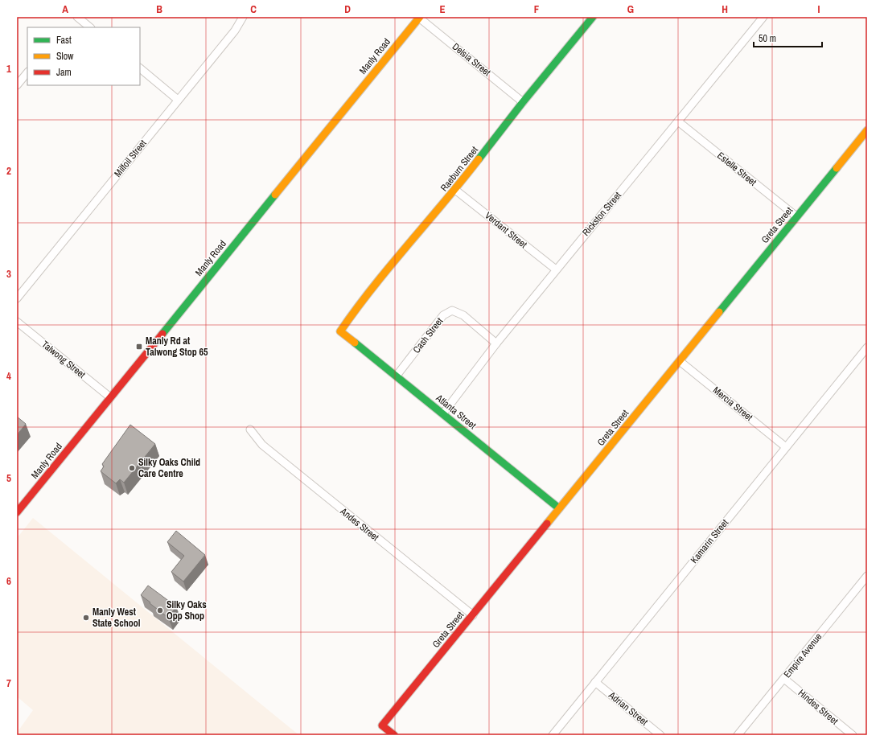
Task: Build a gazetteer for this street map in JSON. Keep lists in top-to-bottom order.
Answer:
{
  "streets": {
    "street": [
      "Manly Road",
      "Delsia Street",
      "Milfoil Street",
      "Raeburn Street",
      "Estelle Street",
      "Rickston Street",
      "Greta Street",
      "Verdant Street",
      "Cash Street",
      "Talwong Street",
      "Mercia Street",
      "Atlanta Street",
      "Andes Street",
      "Kamarin Street",
      "Empire Avenue",
      "Hindes Street",
      "Adrian Street"
    ]
  },
  "crossings": [
    ["Manly Road", "Delsia Street"],
    ["Manly Road", "Talwong Street"],
    ["Delsia Street", "Raeburn Street"],
    ["Raeburn Street", "Verdant Street"],
    ["Raeburn Street", "Atlanta Street"],
    ["Estelle Street", "Rickston Street"],
    ["Estelle Street", "Greta Street"],
    ["Rickston Street", "Verdant Street"],
    ["Rickston Street", "Cash Street"],
    ["Rickston Street", "Atlanta Street"],
    ["Greta Street", "Mercia Street"],
    ["Greta Street", "Atlanta Street"],
    ["Greta Street", "Andes Street"],
    ["Cash Street", "Atlanta Street"],
    ["Mercia Street", "Kamarin Street"],
    ["Kamarin Street", "Adrian Street"],
    ["Empire Avenue", "Hindes Street"]
  ],
  "places": {
    "transit": ["Manly Rd at Talwong Stop 65"],
    "other": ["Silky Oaks Child Care Centre", "Silky Oaks Opp Shop", "Manly West State School"]
  },
  "legend": ["Fast", "Slow", "Jam"],
  "scale_bar": "50 m",
  "grid": {
    "columns": [
      "A",
      "B",
      "C",
      "D",
      "E",
      "F",
      "G",
      "H",
      "I"
    ],
    "rows": [
      "1",
      "2",
      "3",
      "4",
      "5",
      "6",
      "7"
    ]
  }
}
